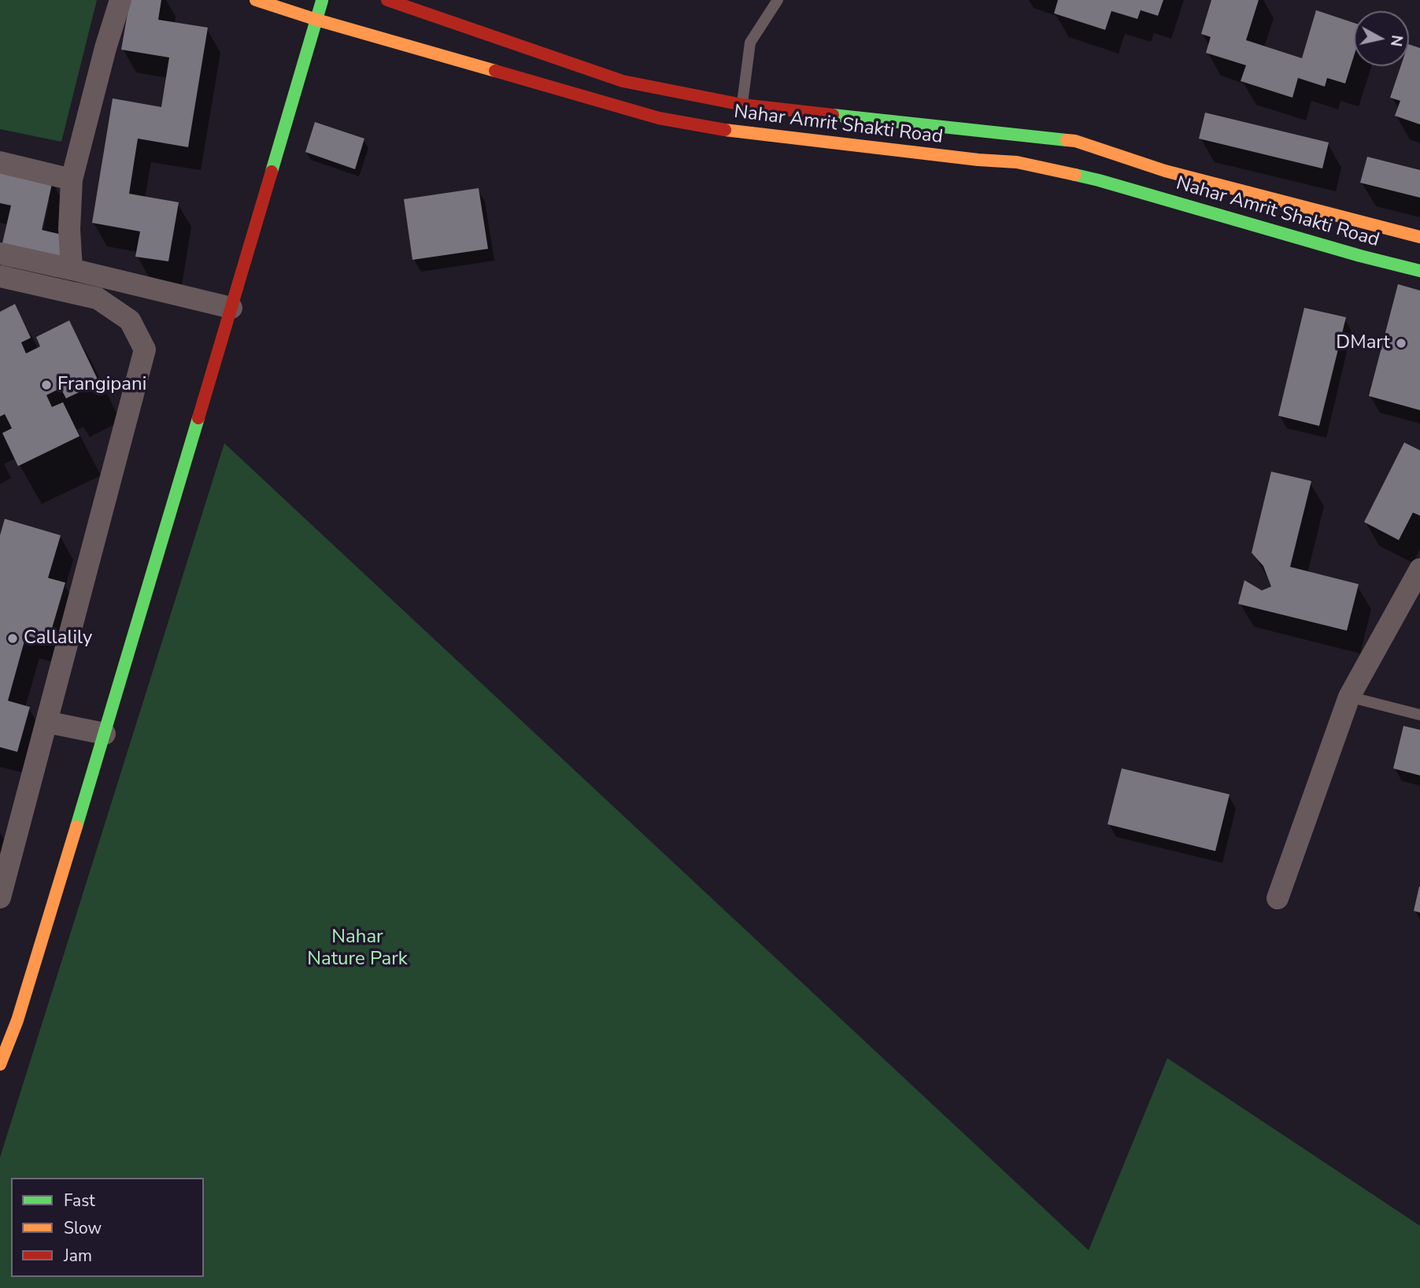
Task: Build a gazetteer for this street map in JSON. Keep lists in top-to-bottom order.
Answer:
{
  "streets": {
    "street": ["Nahar Amrit Shakti Road"]
  },
  "parks": ["Nahar Nature Park"],
  "places": ["DMart", "Frangipani", "Callalily"],
  "legend": ["Fast", "Slow", "Jam"],
  "north": "right"
}
